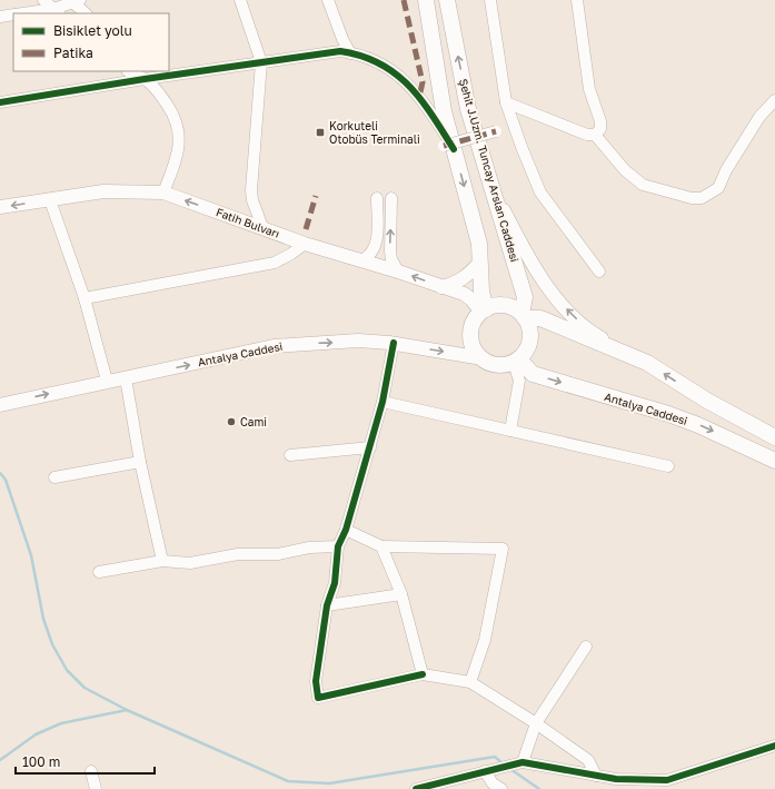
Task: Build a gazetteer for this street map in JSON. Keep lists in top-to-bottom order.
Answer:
{
  "streets": {
    "highway": ["Şehit J.Uzm. Tuncay Arslan Caddesi", "Antalya Caddesi"],
    "main road": ["Fatih Bulvarı"]
  },
  "crossings": [
    ["Şehit J.Uzm. Tuncay Arslan Caddesi", "Fatih Bulvarı"],
    ["Şehit J.Uzm. Tuncay Arslan Caddesi", "Antalya Caddesi"],
    ["Fatih Bulvarı", "Antalya Caddesi"]
  ],
  "one_way": ["Fatih Bulvarı", "Antalya Caddesi"],
  "places": {
    "transit": ["Korkuteli Otobüs Terminali"],
    "other": ["Cami"]
  },
  "legend": ["Bisiklet yolu", "Patika"],
  "scale_bar": "100 m"
}
